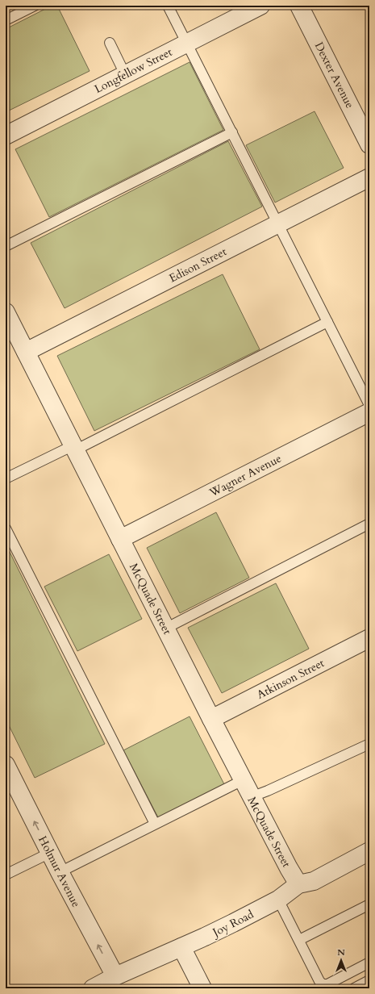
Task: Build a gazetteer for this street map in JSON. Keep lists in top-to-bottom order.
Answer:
{
  "streets": {
    "street": [
      "Longfellow Street",
      "Dexter Avenue",
      "Edison Street",
      "Wagner Avenue",
      "McQuade Street",
      "Atkinson Street",
      "Holmur Avenue",
      "Joy Road"
    ]
  },
  "crossings": [
    ["Edison Street", "McQuade Street"],
    ["Wagner Avenue", "McQuade Street"],
    ["McQuade Street", "Atkinson Street"],
    ["McQuade Street", "Joy Road"],
    ["Holmur Avenue", "Joy Road"]
  ],
  "one_way": ["Holmur Avenue"],
  "north": "top"
}
